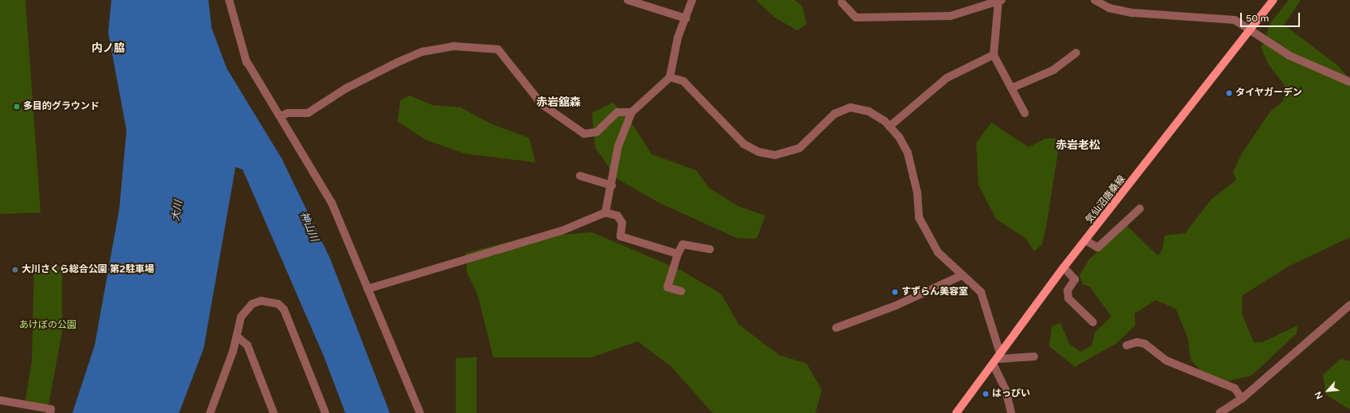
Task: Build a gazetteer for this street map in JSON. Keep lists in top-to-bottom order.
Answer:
{
  "streets": {
    "main road": ["気仙沼唐桑線"]
  },
  "districts": ["内ノ脇", "赤岩舘森", "赤岩老松"],
  "water": ["大川", "神山川"],
  "parks": ["あけぼの公園"],
  "places": [
    "タイヤガーデン",
    "多目的グラウンド",
    "大川さくら総合公園 第2駐車場",
    "すずらん美容室",
    "はっぴい"
  ],
  "scale_bar": "50 m",
  "north": "bottom left"
}
